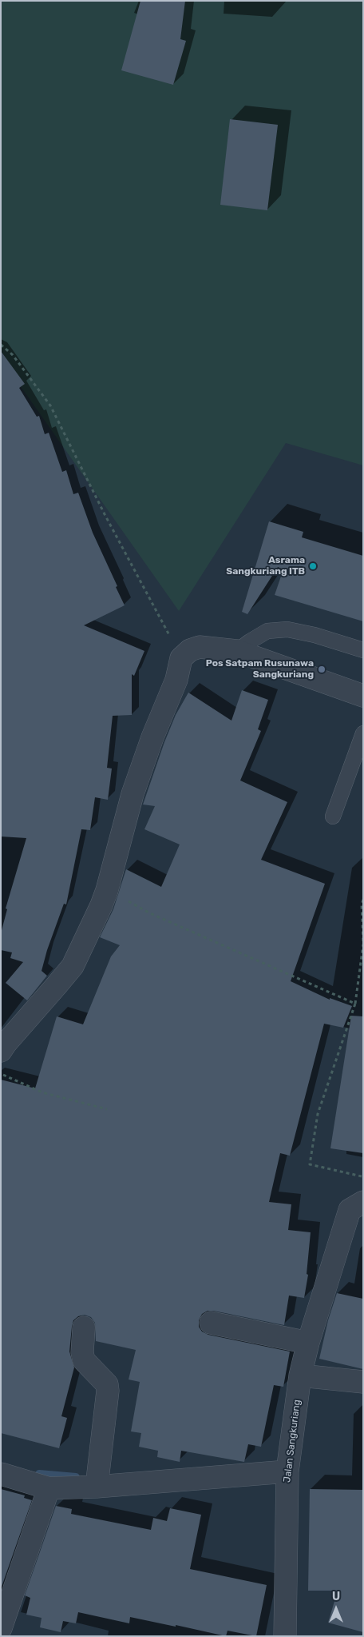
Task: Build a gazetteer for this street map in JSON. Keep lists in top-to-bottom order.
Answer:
{
  "streets": {
    "street": ["Jalan Sangkuriang"]
  },
  "places": ["Asrama Sangkuriang ITB", "Pos Satpam Rusunawa Sangkuriang"],
  "north": "top"
}
